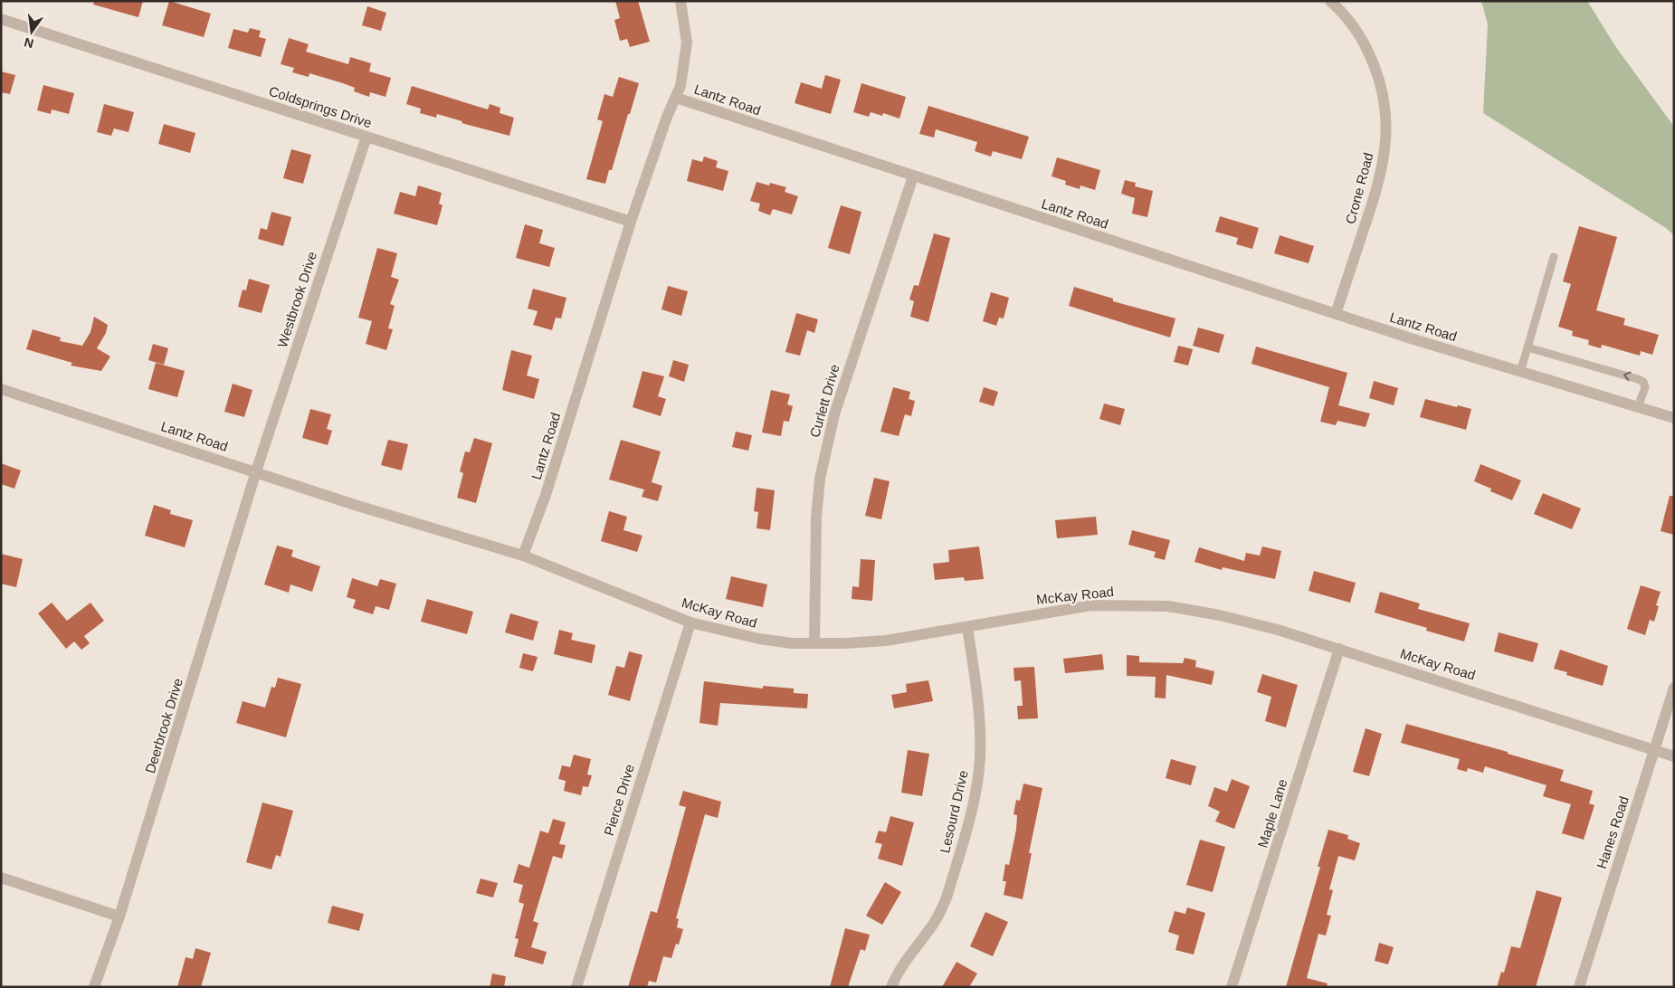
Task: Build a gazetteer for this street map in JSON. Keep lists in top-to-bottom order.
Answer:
{
  "streets": {
    "street": [
      "Lantz Road",
      "Coldsprings Drive",
      "Crone Road",
      "Westbrook Drive",
      "Curlett Drive",
      "McKay Road",
      "Deerbrook Drive",
      "Pierce Drive",
      "Lesourd Drive",
      "Maple Lane",
      "Hanes Road"
    ]
  },
  "crossings": [
    ["Lantz Road", "Coldsprings Drive"],
    ["Lantz Road", "Crone Road"],
    ["Lantz Road", "Westbrook Drive"],
    ["Lantz Road", "Curlett Drive"],
    ["Lantz Road", "McKay Road"],
    ["Lantz Road", "Deerbrook Drive"],
    ["Coldsprings Drive", "Westbrook Drive"],
    ["Westbrook Drive", "Deerbrook Drive"],
    ["Curlett Drive", "McKay Road"],
    ["McKay Road", "Pierce Drive"],
    ["McKay Road", "Lesourd Drive"],
    ["McKay Road", "Maple Lane"],
    ["McKay Road", "Hanes Road"]
  ],
  "north": "bottom"
}
